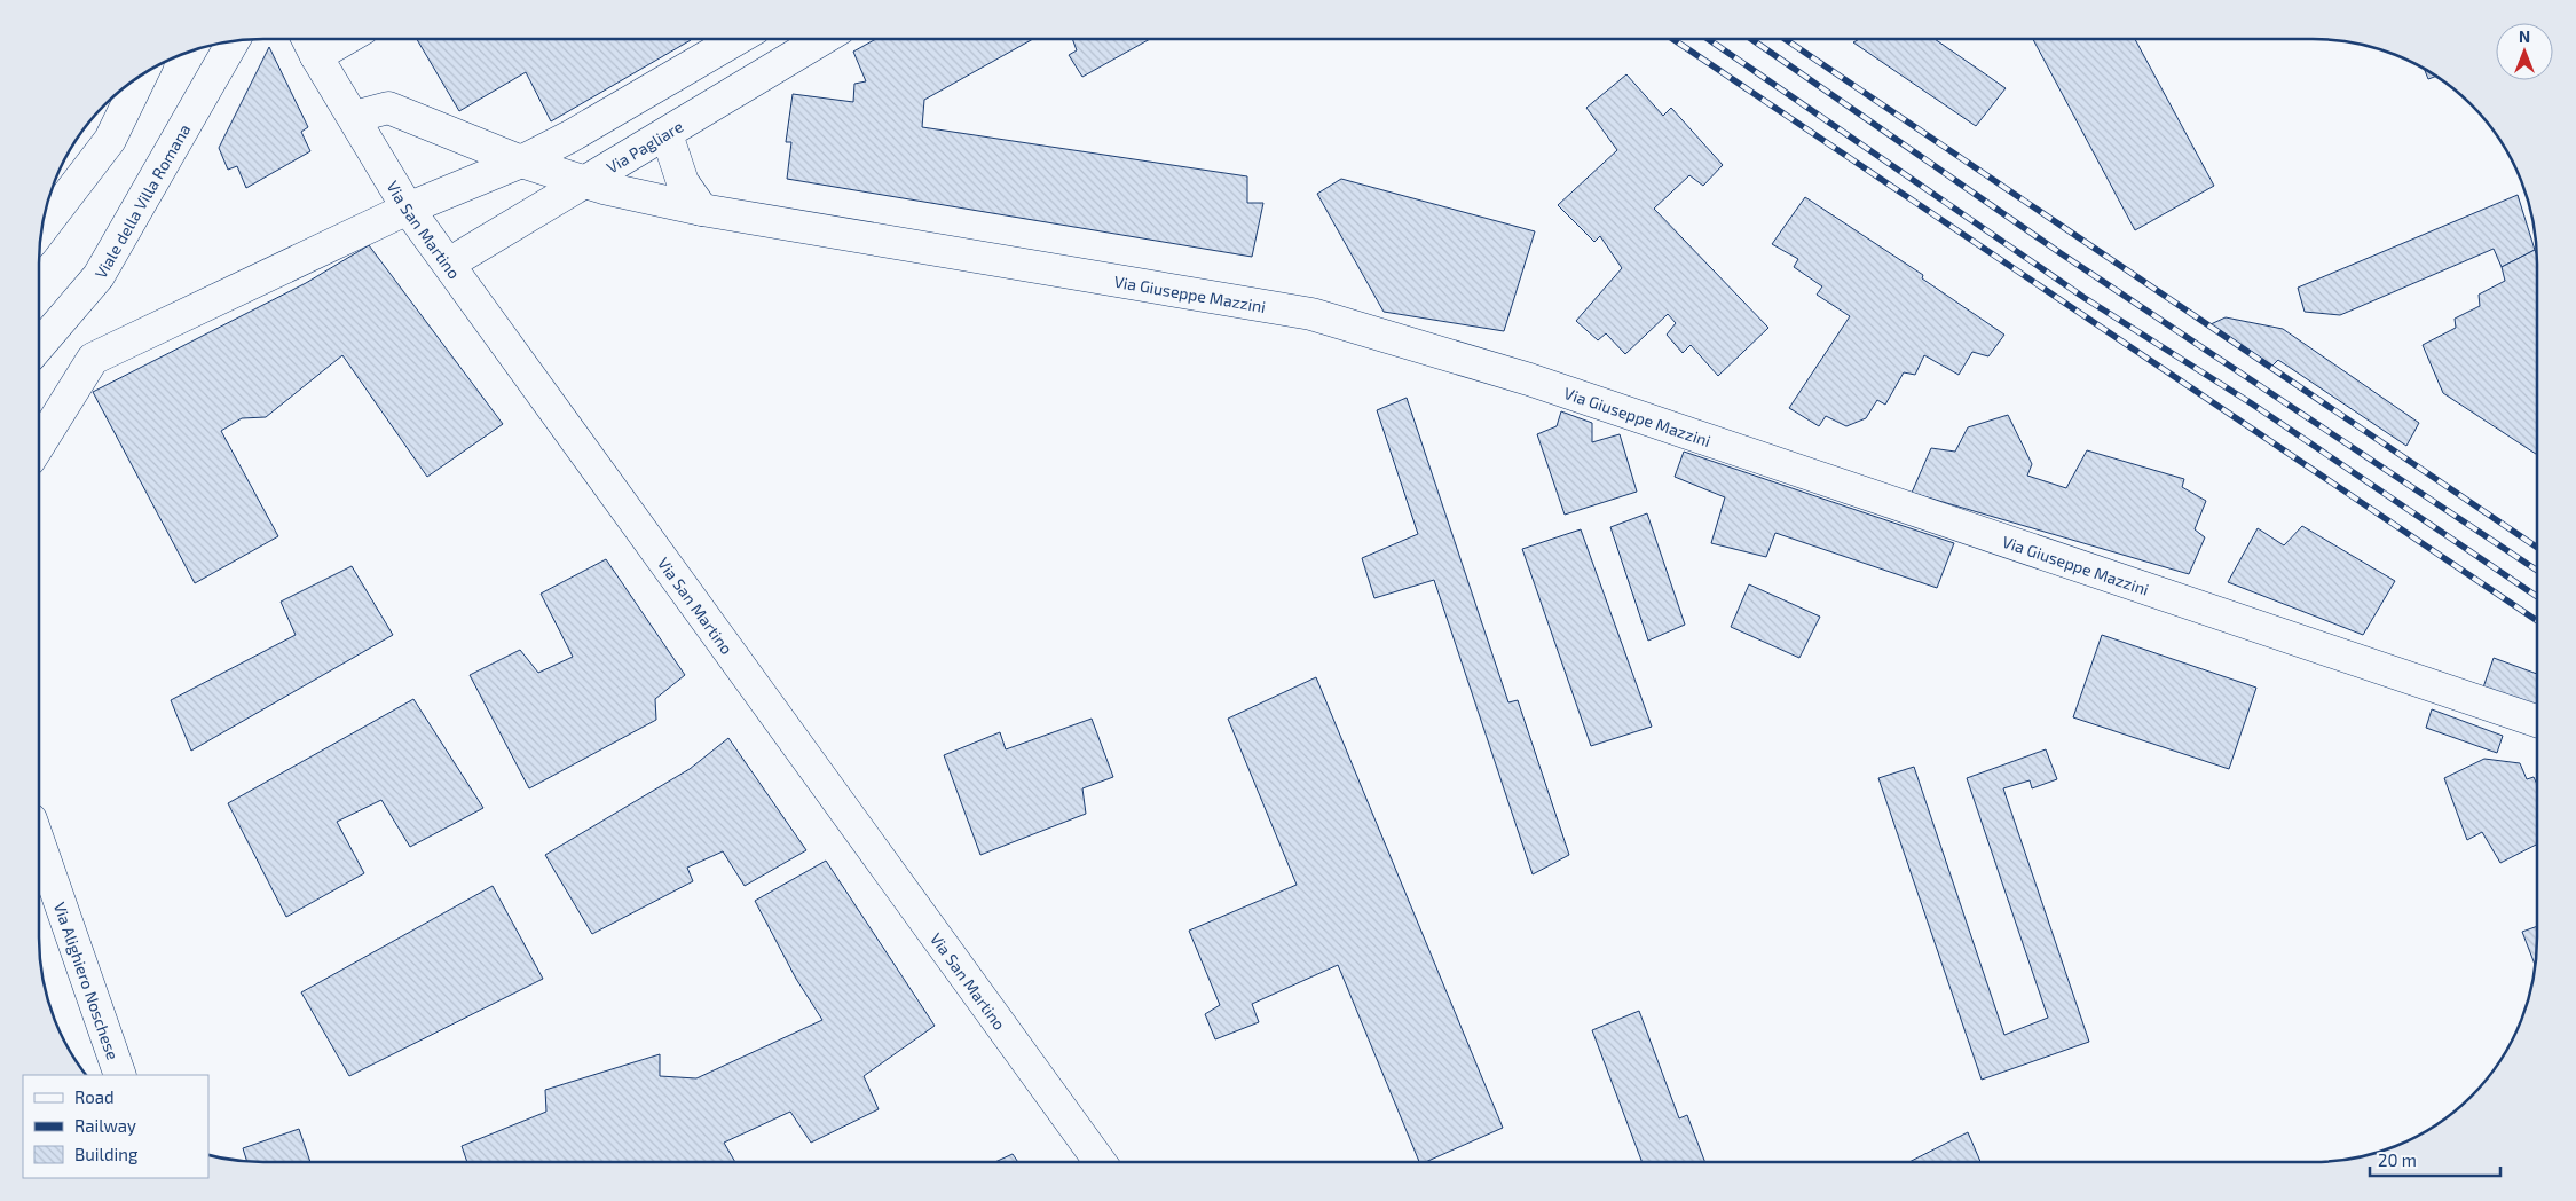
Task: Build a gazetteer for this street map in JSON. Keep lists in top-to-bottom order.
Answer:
{
  "streets": {
    "street": [
      "Via Pagliare",
      "Viale della Villa Romana",
      "Via San Martino",
      "Via Giuseppe Mazzini",
      "Via Alighiero Noschese"
    ]
  },
  "crossings": [
    ["Via Pagliare", "Via San Martino"],
    ["Via Pagliare", "Via Giuseppe Mazzini"],
    ["Via San Martino", "Via Giuseppe Mazzini"]
  ],
  "legend": ["Road", "Railway", "Building"],
  "scale_bar": "20 m",
  "north": "top"
}
